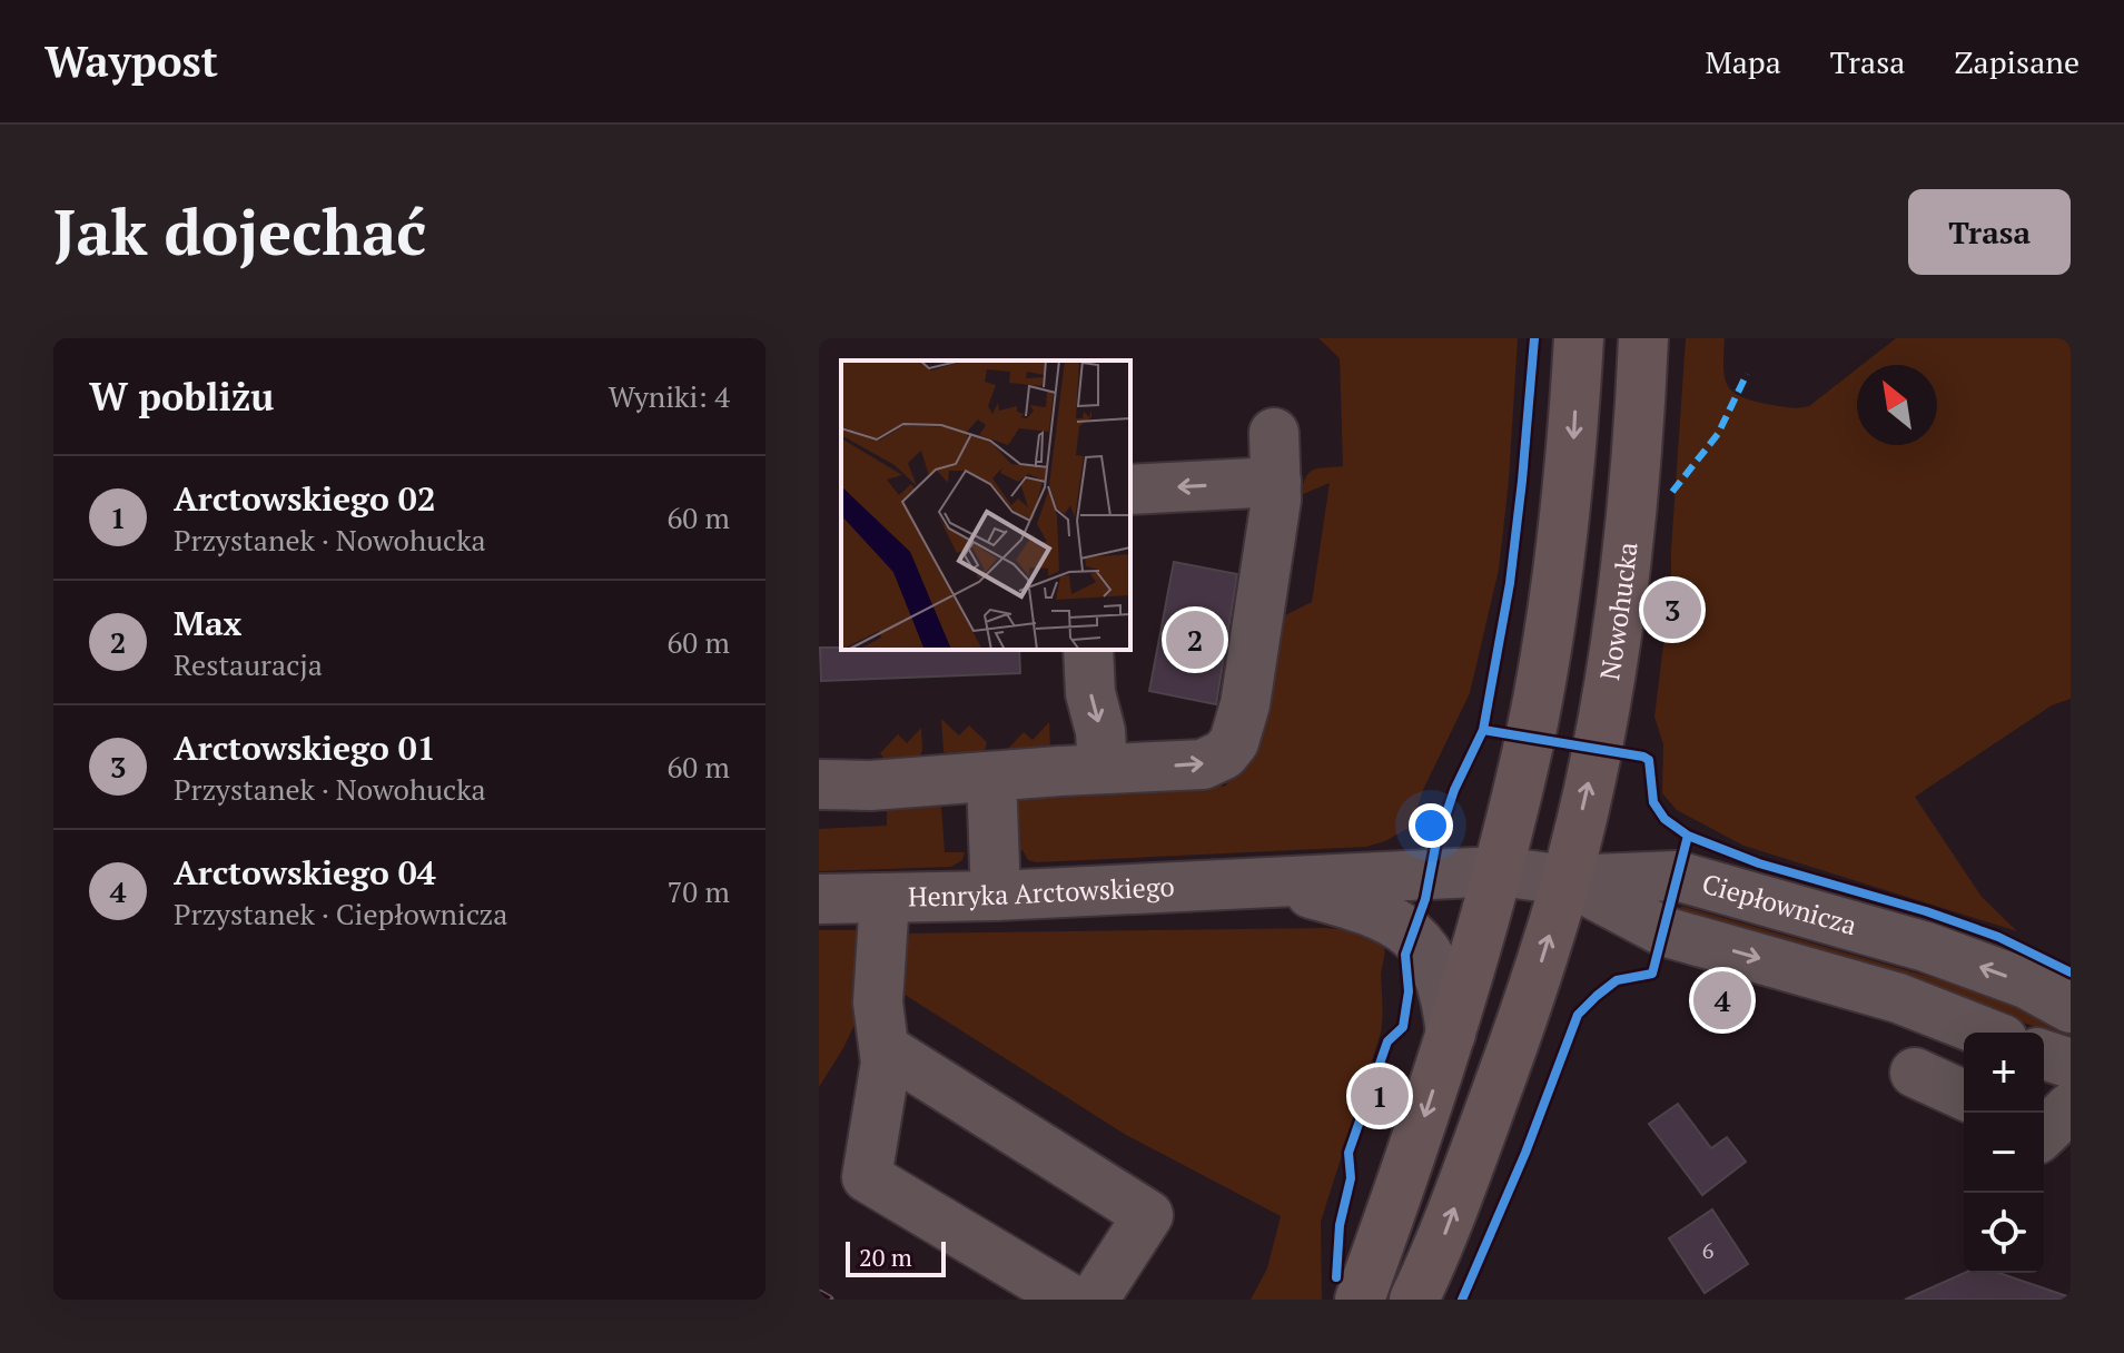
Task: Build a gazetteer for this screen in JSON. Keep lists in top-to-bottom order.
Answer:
{
  "streets": {
    "main road": ["Nowohucka"],
    "street": ["Henryka Arctowskiego", "Ciepłownicza"]
  },
  "crossings": [
    ["Nowohucka", "Ciepłownicza"]
  ],
  "house_numbers": ["6"],
  "scale_bar": "20 m",
  "north": "top left",
  "page": {
    "header": "Waypost",
    "nav": ["Mapa", "Trasa", "Zapisane"],
    "buttons": "Trasa",
    "title": "Jak dojechać",
    "heading": ["W pobliżu", "Wyniki: 4"],
    "list": [
      {
        "mark": "1",
        "name": "Arctowskiego 02",
        "note": "Przystanek · Nowohucka",
        "value": "60 m"
      },
      {
        "mark": "2",
        "name": "Max",
        "note": "Restauracja",
        "value": "60 m"
      },
      {
        "mark": "3",
        "name": "Arctowskiego 01",
        "note": "Przystanek · Nowohucka",
        "value": "60 m"
      },
      {
        "mark": "4",
        "name": "Arctowskiego 04",
        "note": "Przystanek · Ciepłownicza",
        "value": "70 m"
      }
    ],
    "pins": [
      "3",
      "2",
      "4",
      "1"
    ],
    "map_buttons": ["+", "−"],
    "scale": "20 m"
  }
}
